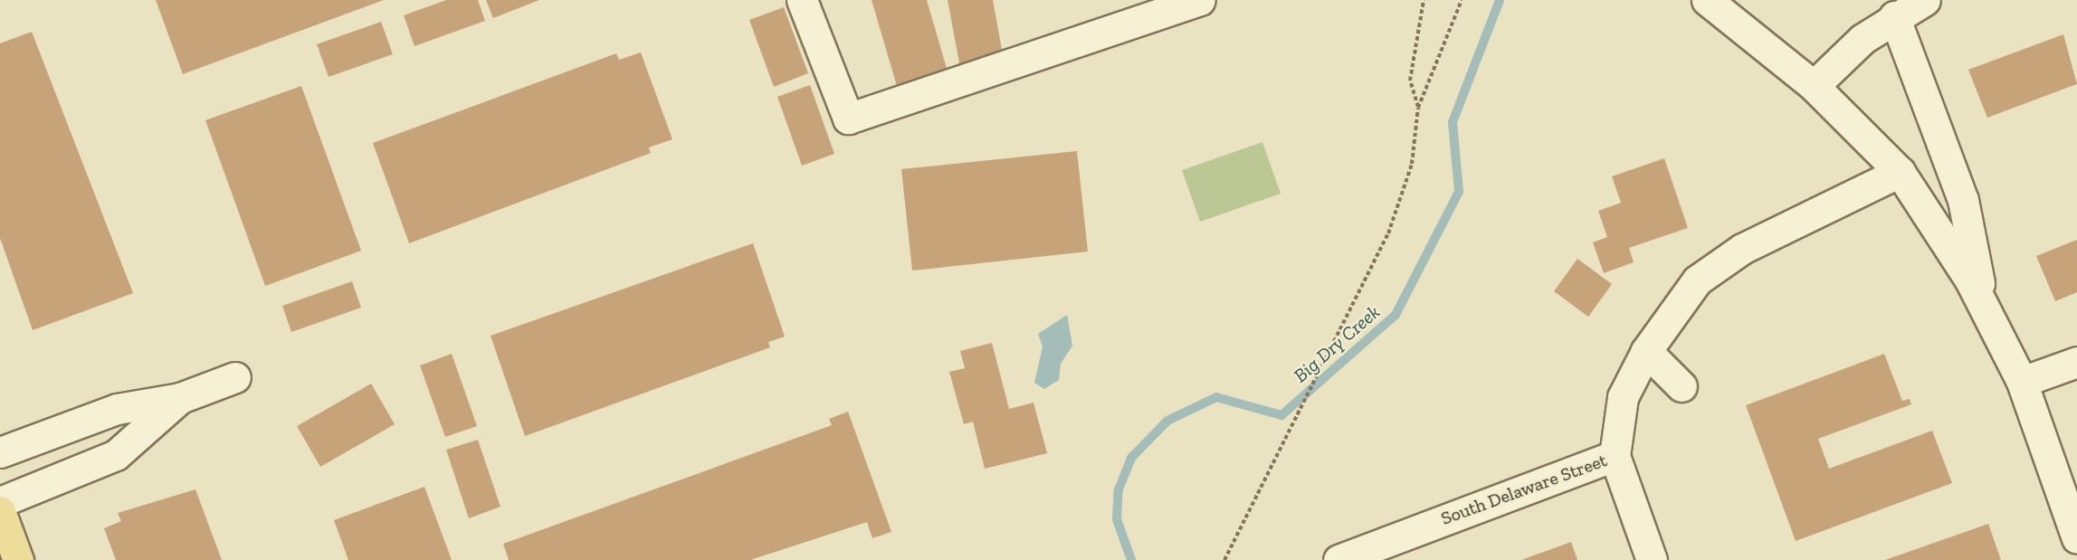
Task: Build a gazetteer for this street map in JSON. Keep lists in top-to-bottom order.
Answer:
{
  "streets": {
    "street": ["South Delaware Street"]
  },
  "water": ["Big Dry Creek"]
}
